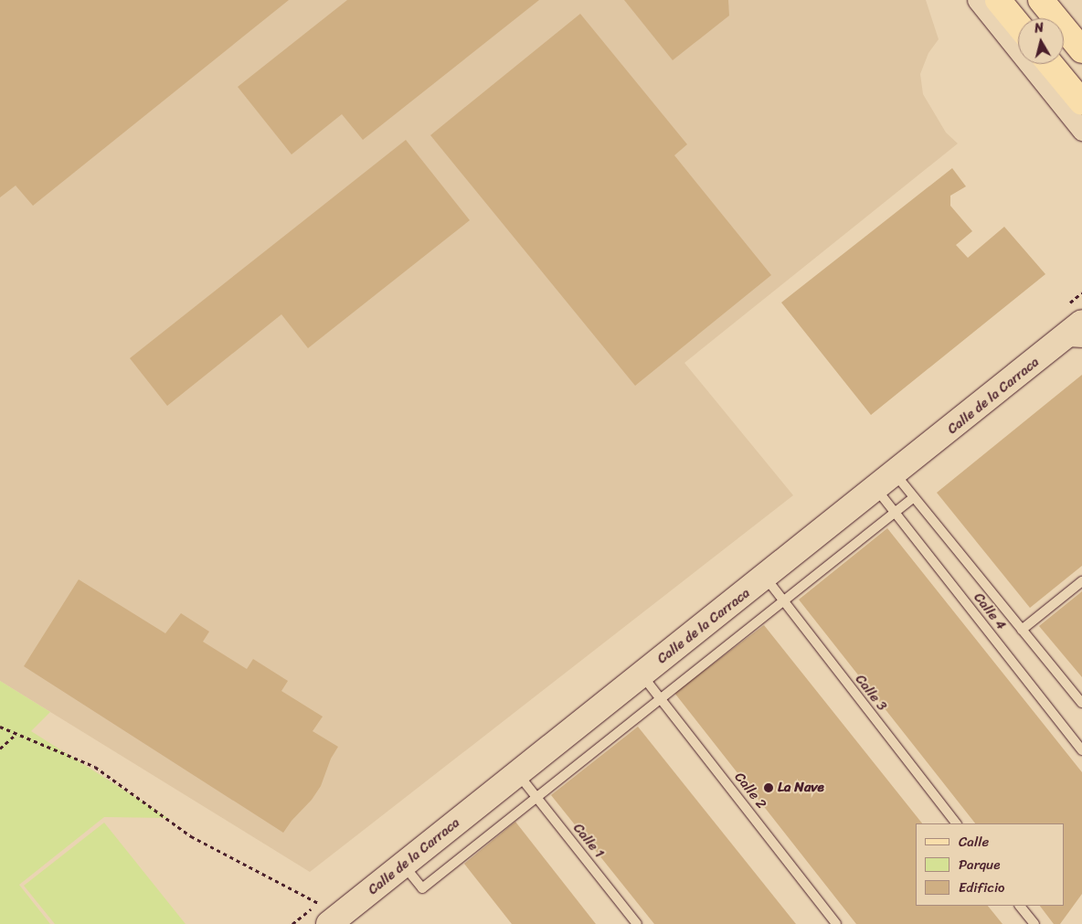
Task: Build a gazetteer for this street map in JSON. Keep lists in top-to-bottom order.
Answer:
{
  "streets": {
    "street": ["Calle de la Carraca"],
    "lane": [
      "Calle 4",
      "Calle 3",
      "Calle 2",
      "Calle 1"
    ]
  },
  "crossings": [
    ["Calle de la Carraca", "Calle 4"],
    ["Calle de la Carraca", "Calle 3"],
    ["Calle de la Carraca", "Calle 2"],
    ["Calle de la Carraca", "Calle 1"]
  ],
  "places": ["La Nave"],
  "legend": ["Calle", "Parque", "Edificio"],
  "north": "top"
}
